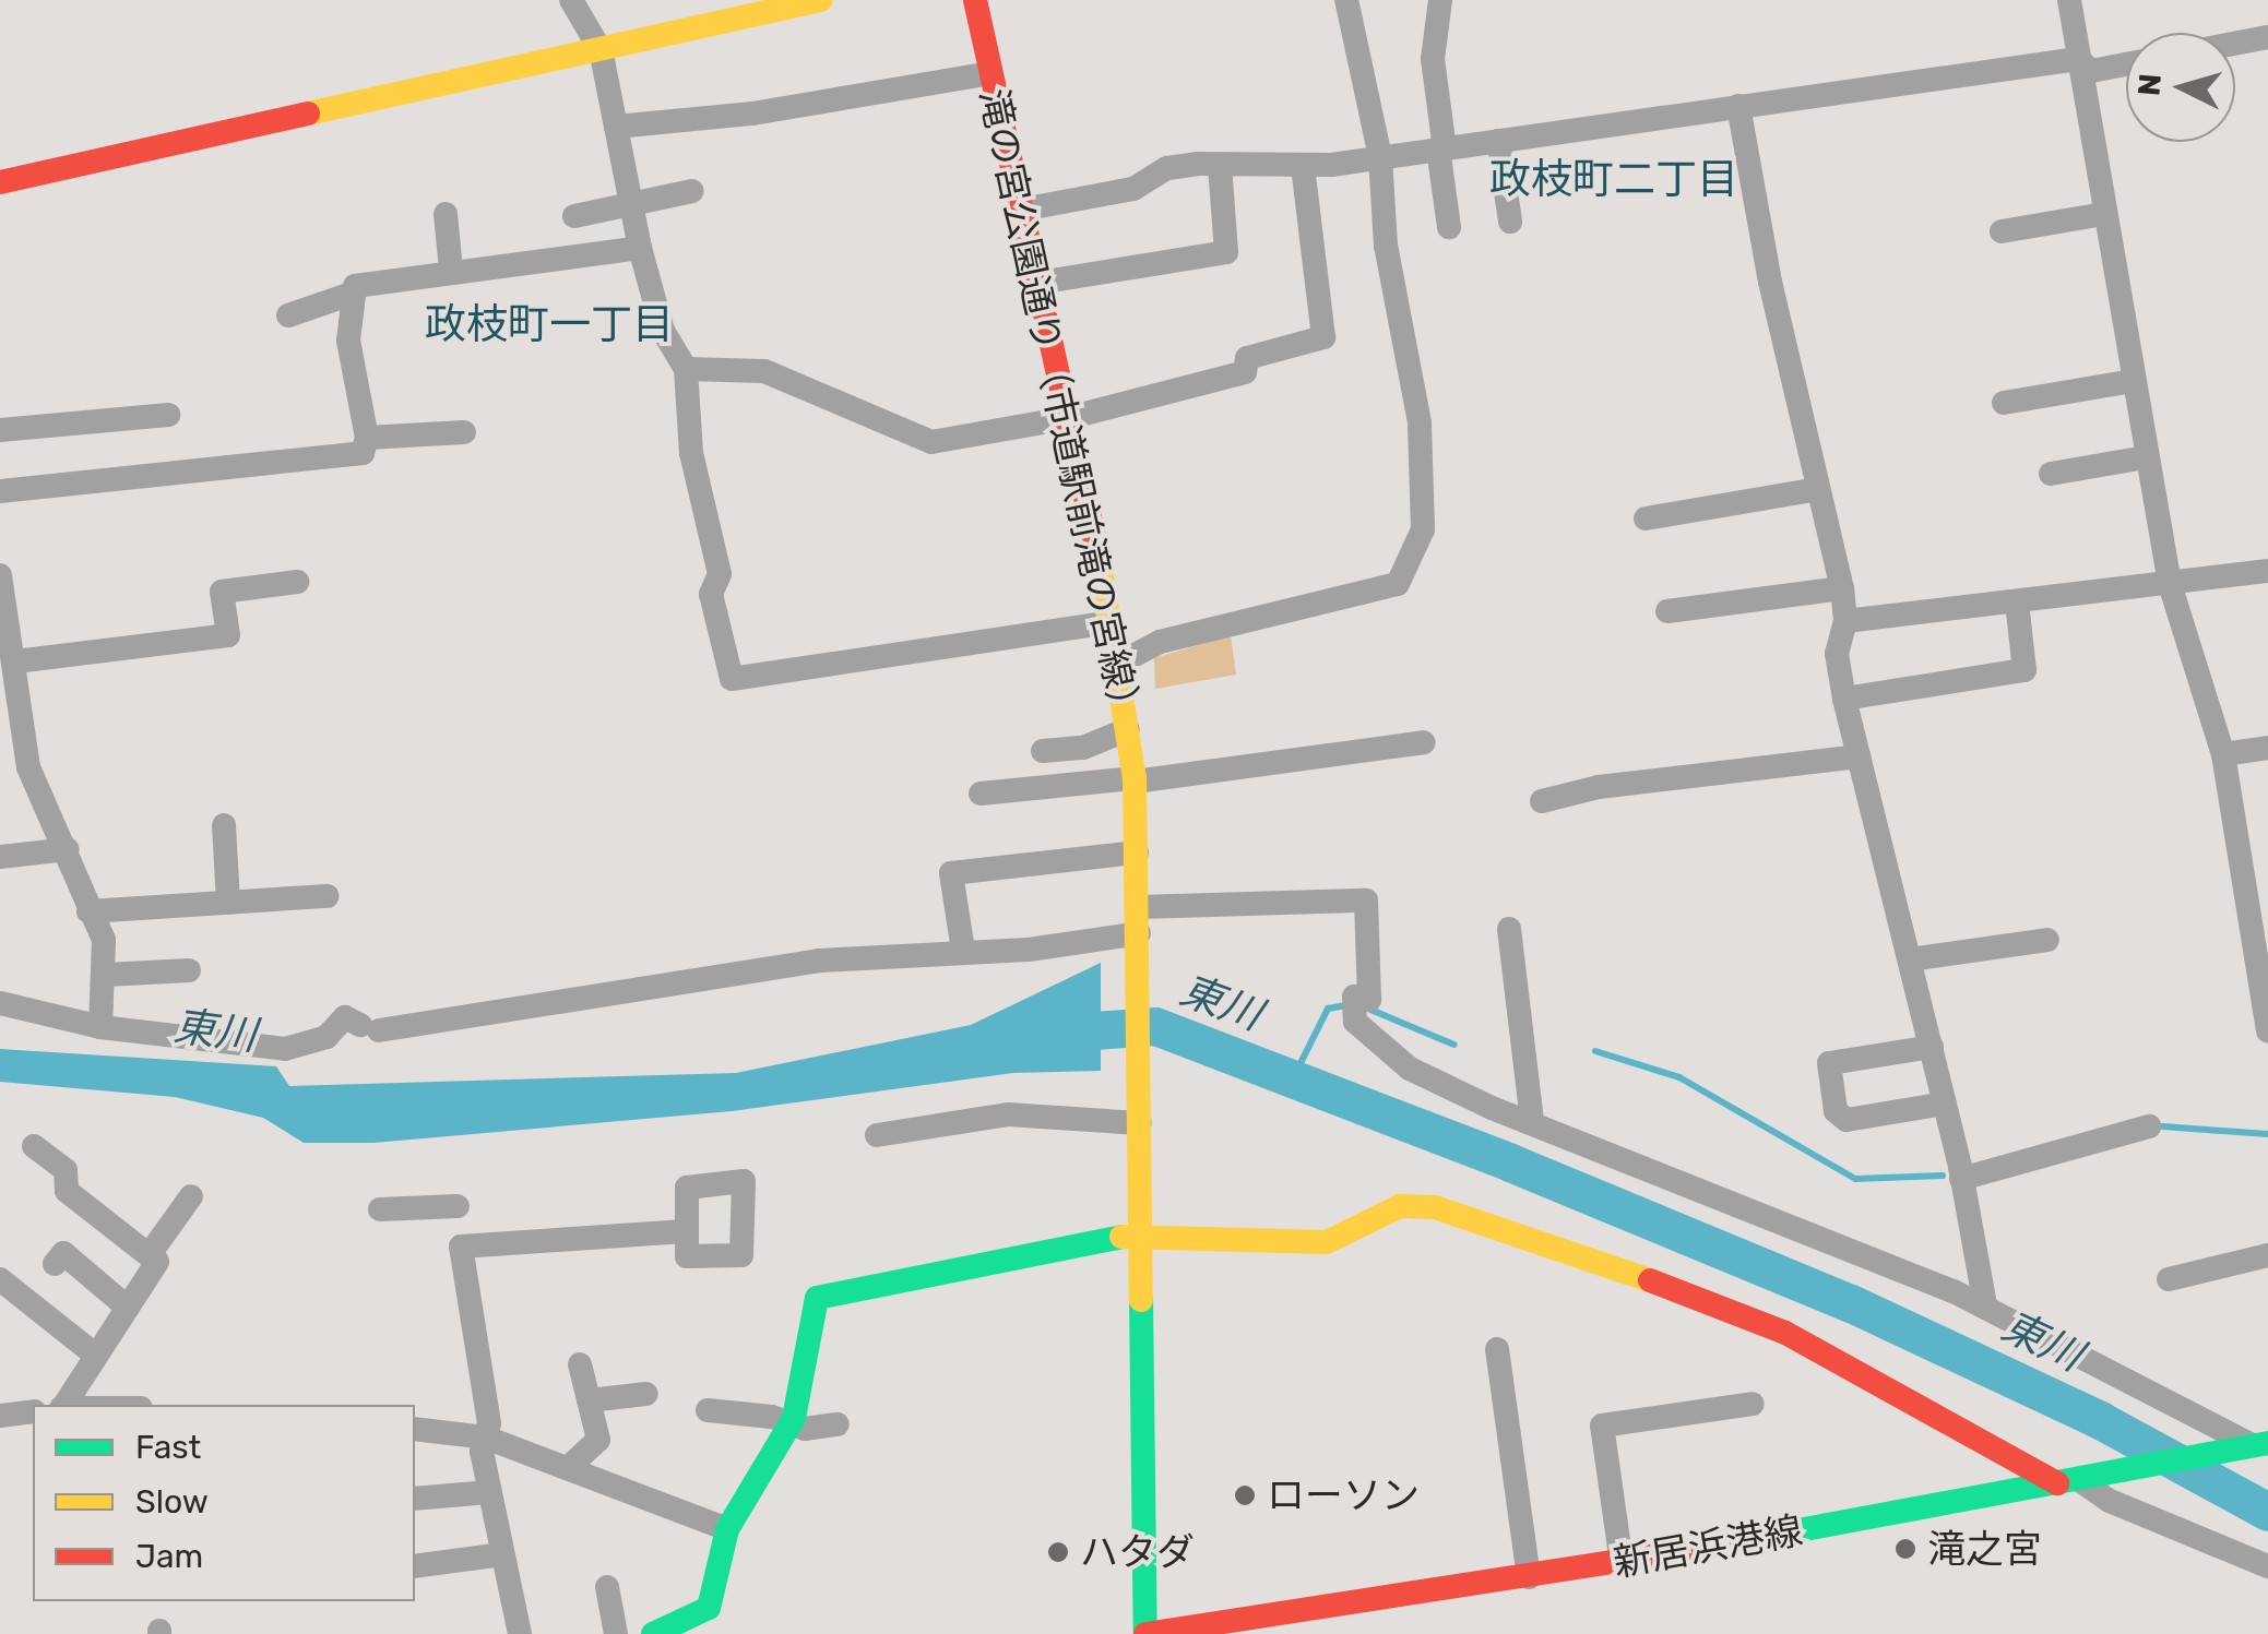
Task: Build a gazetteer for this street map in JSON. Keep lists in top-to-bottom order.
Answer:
{
  "streets": {
    "street": ["滝の宮公園通り（市道駅前滝の宮線）", "新居浜港線"]
  },
  "districts": ["政枝町二丁目", "政枝町一丁目"],
  "water": ["東川"],
  "places": ["ローソン", "滝之宮", "ハタダ"],
  "legend": ["Fast", "Slow", "Jam"],
  "north": "left"
}
